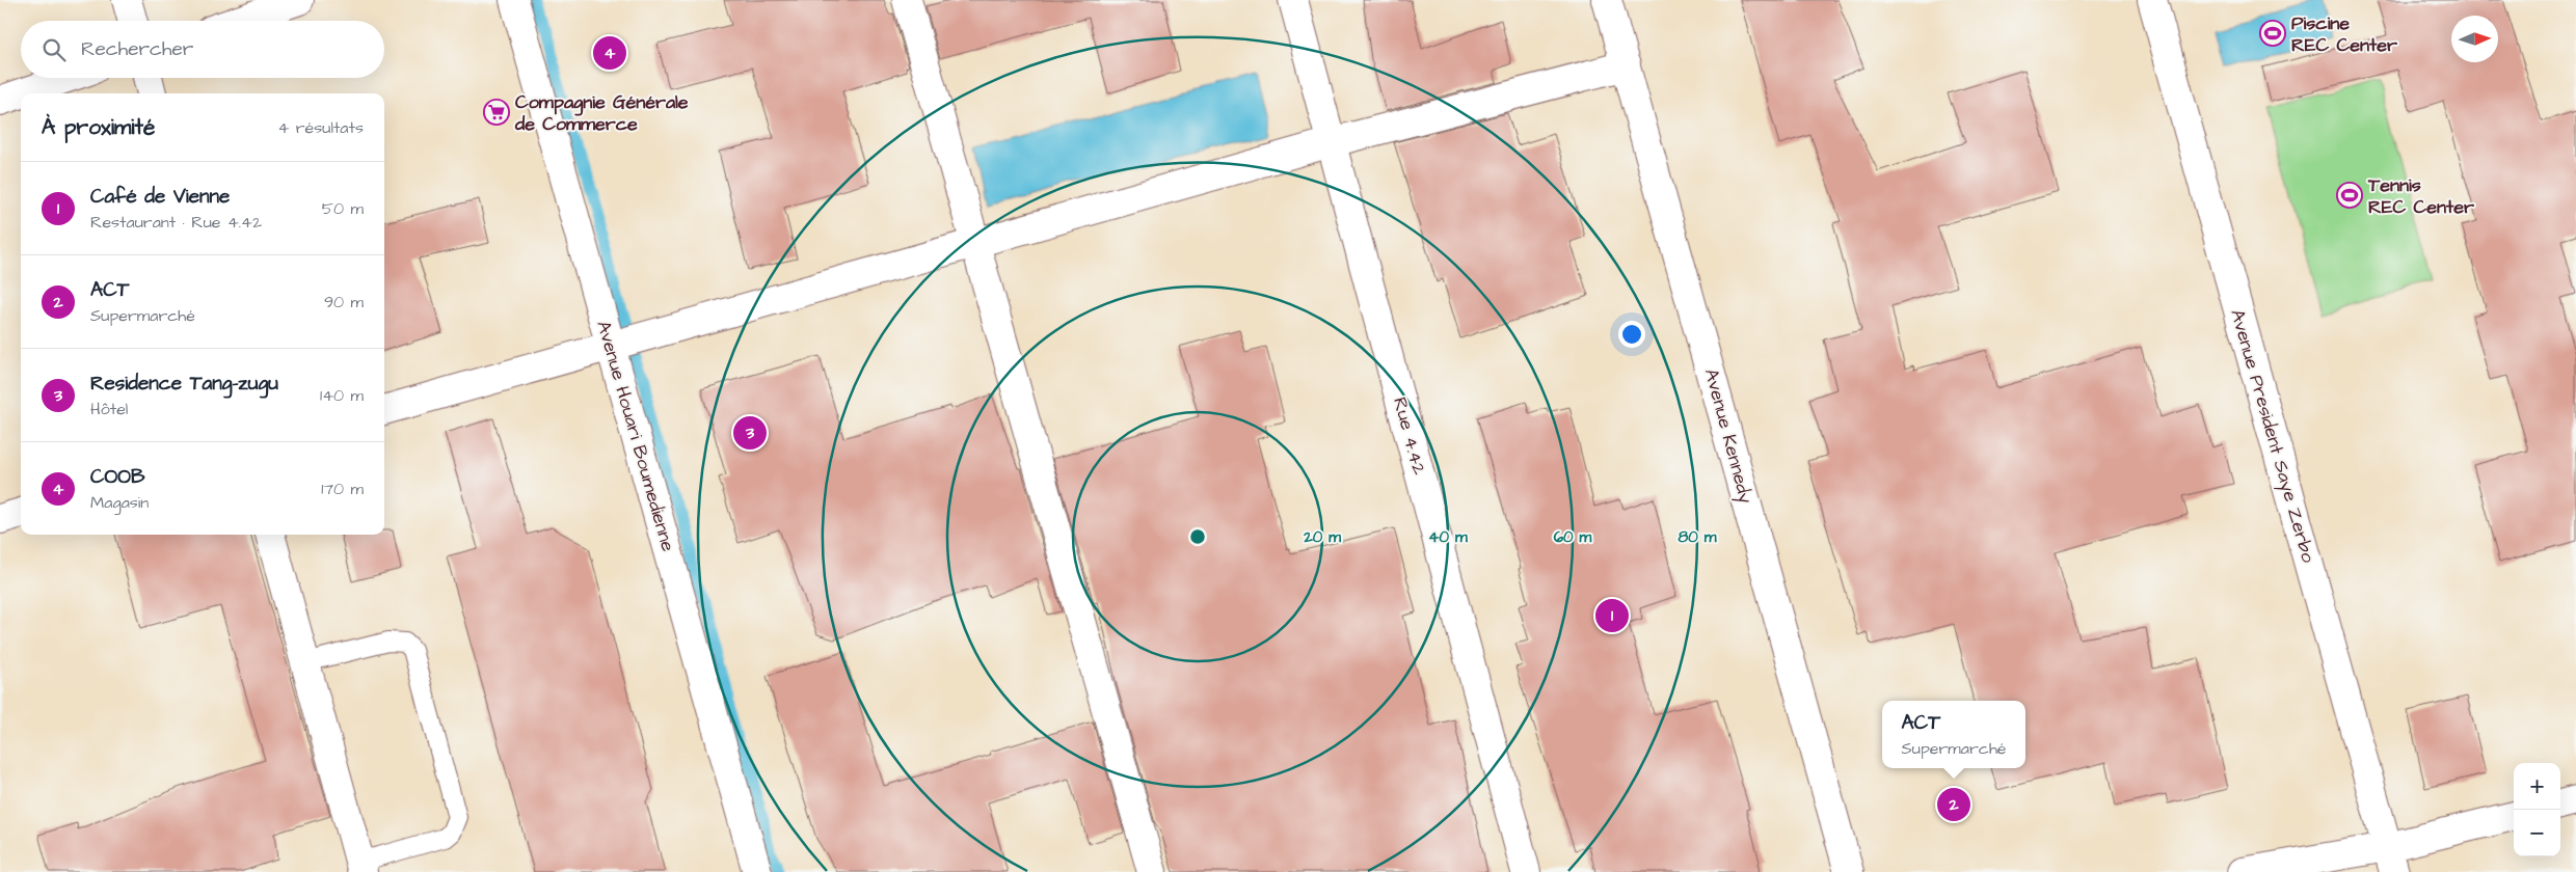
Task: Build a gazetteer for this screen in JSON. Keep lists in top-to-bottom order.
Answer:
{
  "streets": {
    "street": [
      "Avenue Houari Boumedienne",
      "Rue 4.42",
      "Avenue Kennedy",
      "Avenue President Saye Zerbo"
    ]
  },
  "places": {
    "sports": ["Piscine REC Center", "Tennis REC Center"],
    "supermarket": ["Compagnie Générale de Commerce"]
  },
  "north": "right",
  "page": {
    "search": "Rechercher",
    "pins": [
      "4",
      "3",
      "1",
      "2"
    ],
    "heading": ["À proximité", "4 résultats"],
    "list": [
      {
        "mark": "1",
        "name": "Café de Vienne",
        "note": "Restaurant · Rue 4.42",
        "value": "50 m"
      },
      {
        "mark": "2",
        "name": "ACT",
        "note": "Supermarché",
        "value": "90 m"
      },
      {
        "mark": "3",
        "name": "Residence Tang-zugu",
        "note": "Hôtel",
        "value": "140 m"
      },
      {
        "mark": "4",
        "name": "COOB",
        "note": "Magasin",
        "value": "170 m"
      }
    ],
    "popup": ["ACT", "Supermarché"],
    "map_buttons": ["+", "−"]
  },
  "rings": [
    "20 m",
    "40 m",
    "60 m",
    "80 m"
  ]
}
